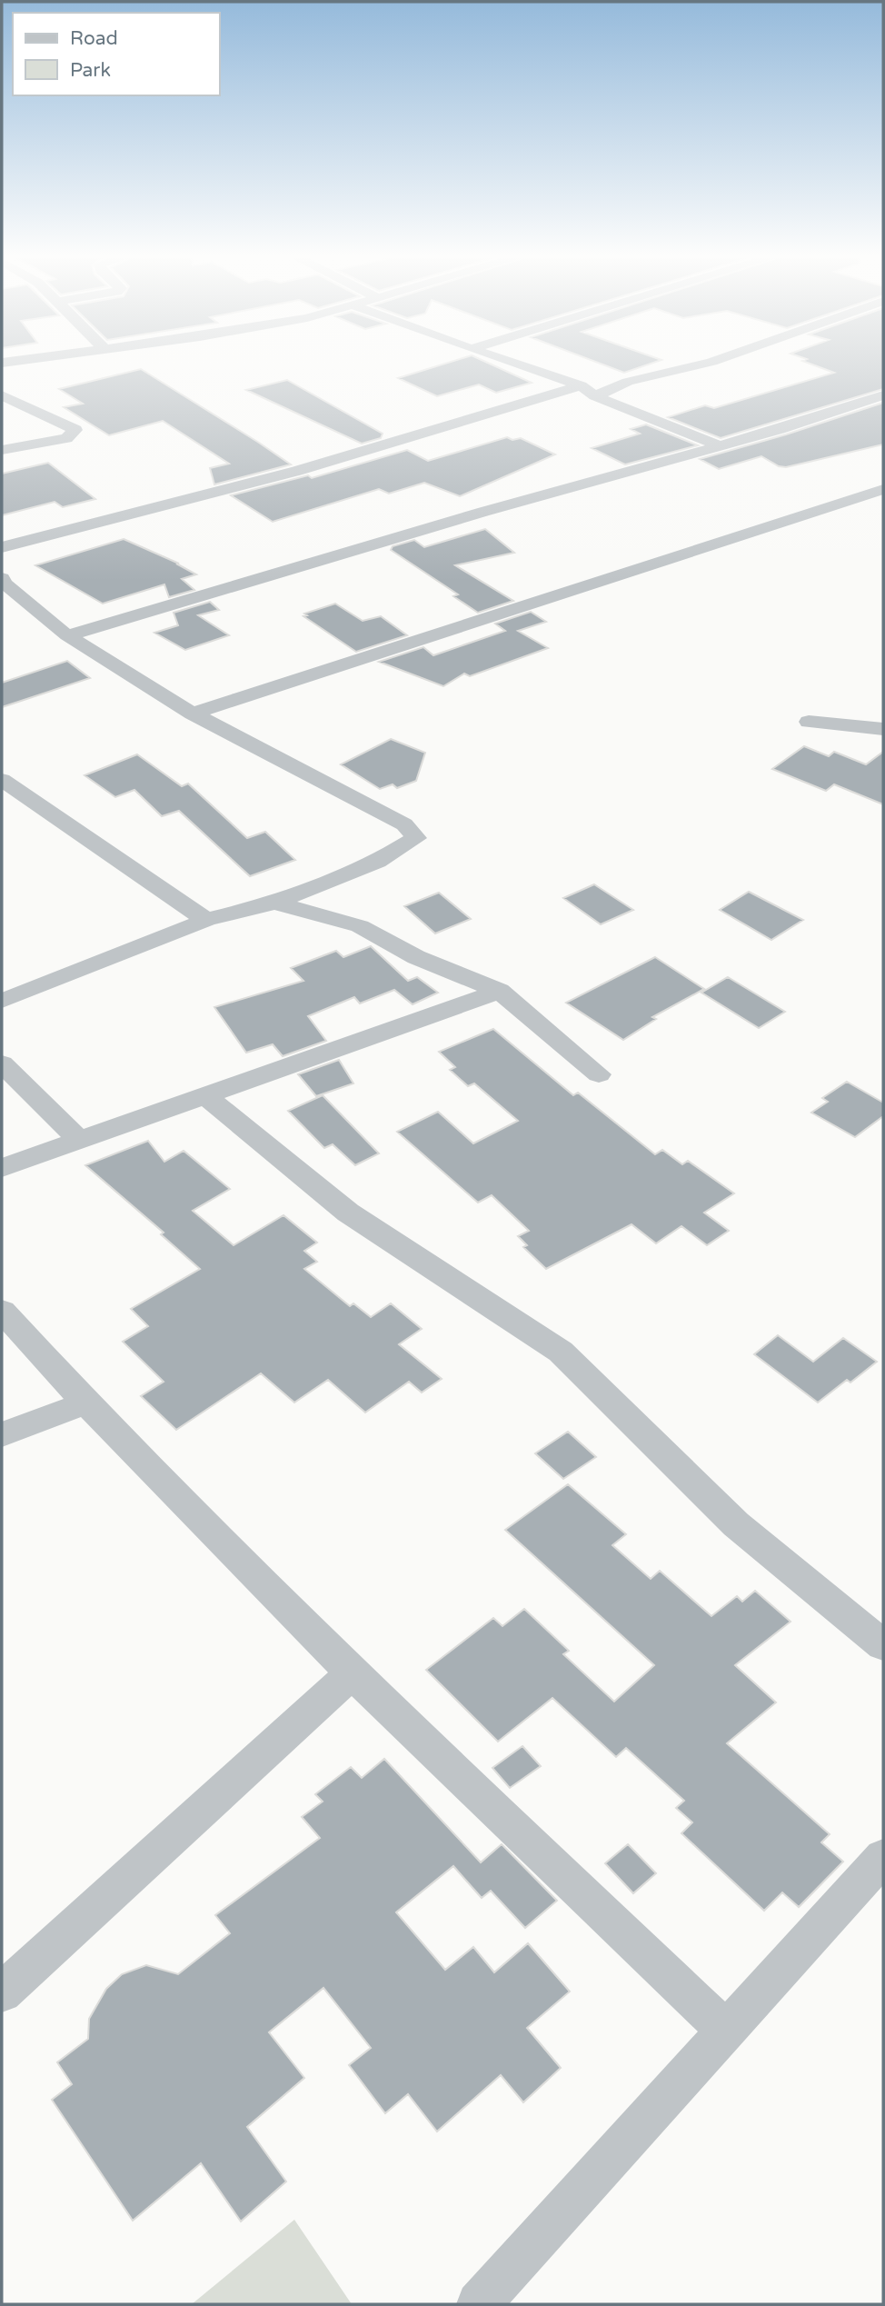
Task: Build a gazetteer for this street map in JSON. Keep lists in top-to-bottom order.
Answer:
{
  "legend": ["Road", "Park"]
}
